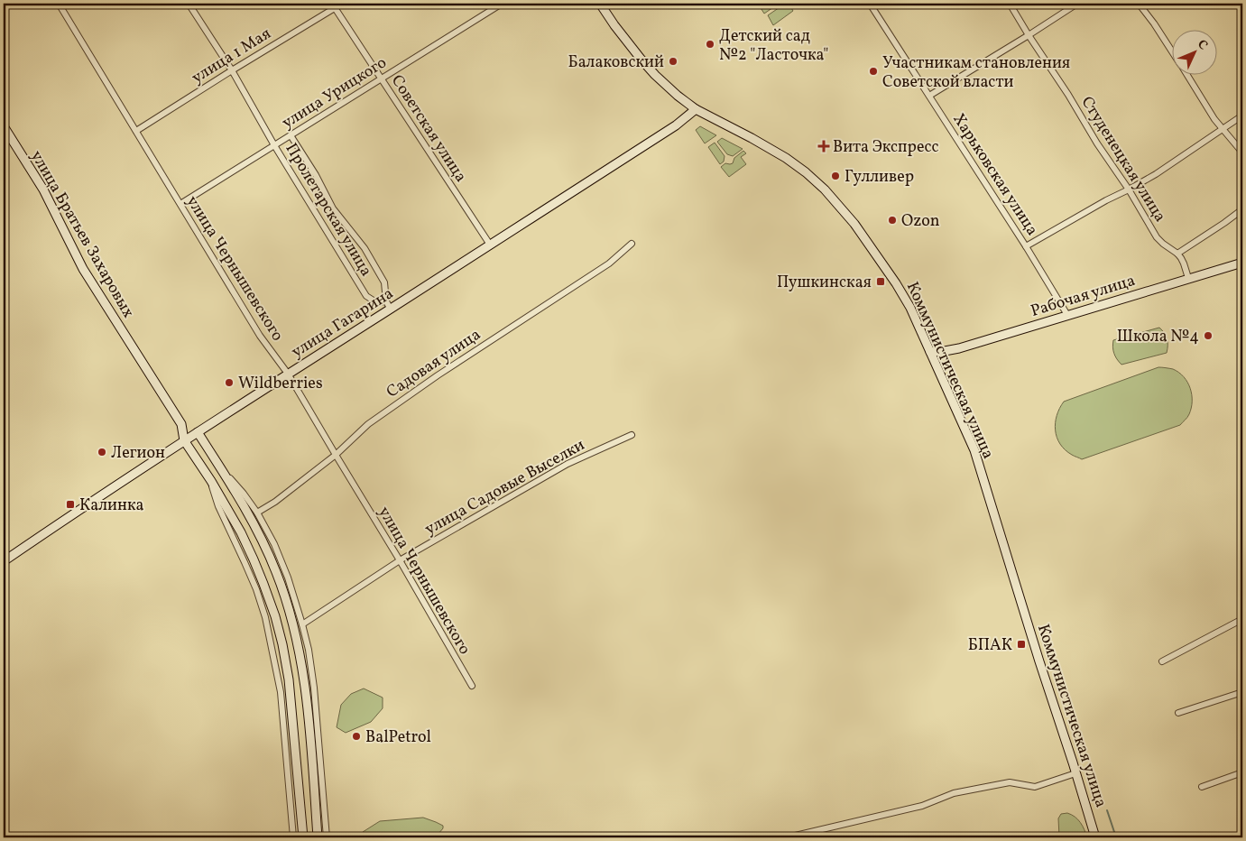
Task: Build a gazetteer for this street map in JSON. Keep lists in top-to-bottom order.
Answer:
{
  "streets": {
    "main road": [
      "улица Братьев Захаровых",
      "Рабочая улица",
      "улица Гагарина",
      "Коммунистическая улица"
    ],
    "street": [
      "улица 1 Мая",
      "улица Урицкого",
      "Советская улица",
      "Студенецкая улица",
      "Харьковская улица",
      "Пролетарская улица",
      "улица Чернышевского",
      "Садовая улица",
      "улица Садовые Выселки"
    ]
  },
  "crossings": [
    ["улица 1 Мая", "Советская улица"],
    ["улица 1 Мая", "Пролетарская улица"],
    ["улица 1 Мая", "улица Чернышевского"],
    ["улица Урицкого", "Советская улица"],
    ["улица Урицкого", "Пролетарская улица"],
    ["улица Урицкого", "улица Чернышевского"],
    ["Советская улица", "улица Гагарина"],
    ["Студенецкая улица", "Рабочая улица"],
    ["Харьковская улица", "Рабочая улица"],
    ["Пролетарская улица", "улица Гагарина"],
    ["улица Братьев Захаровых", "улица Гагарина"],
    ["улица Чернышевского", "улица Гагарина"],
    ["улица Чернышевского", "Садовая улица"],
    ["улица Чернышевского", "улица Садовые Выселки"],
    ["Рабочая улица", "Коммунистическая улица"],
    ["улица Гагарина", "Коммунистическая улица"]
  ],
  "places": {
    "other": [
      "Детский сад №2 \"Ласточка\"",
      "Балаковский",
      "Участникам становления Советской власти",
      "Гулливер",
      "Ozon",
      "Школа №4",
      "Wildberries",
      "Легион",
      "BalPetrol"
    ],
    "health": ["Вита Экспресс"],
    "transit": ["Пушкинская", "Калинка", "БПАК"]
  },
  "north": "top right"
}
